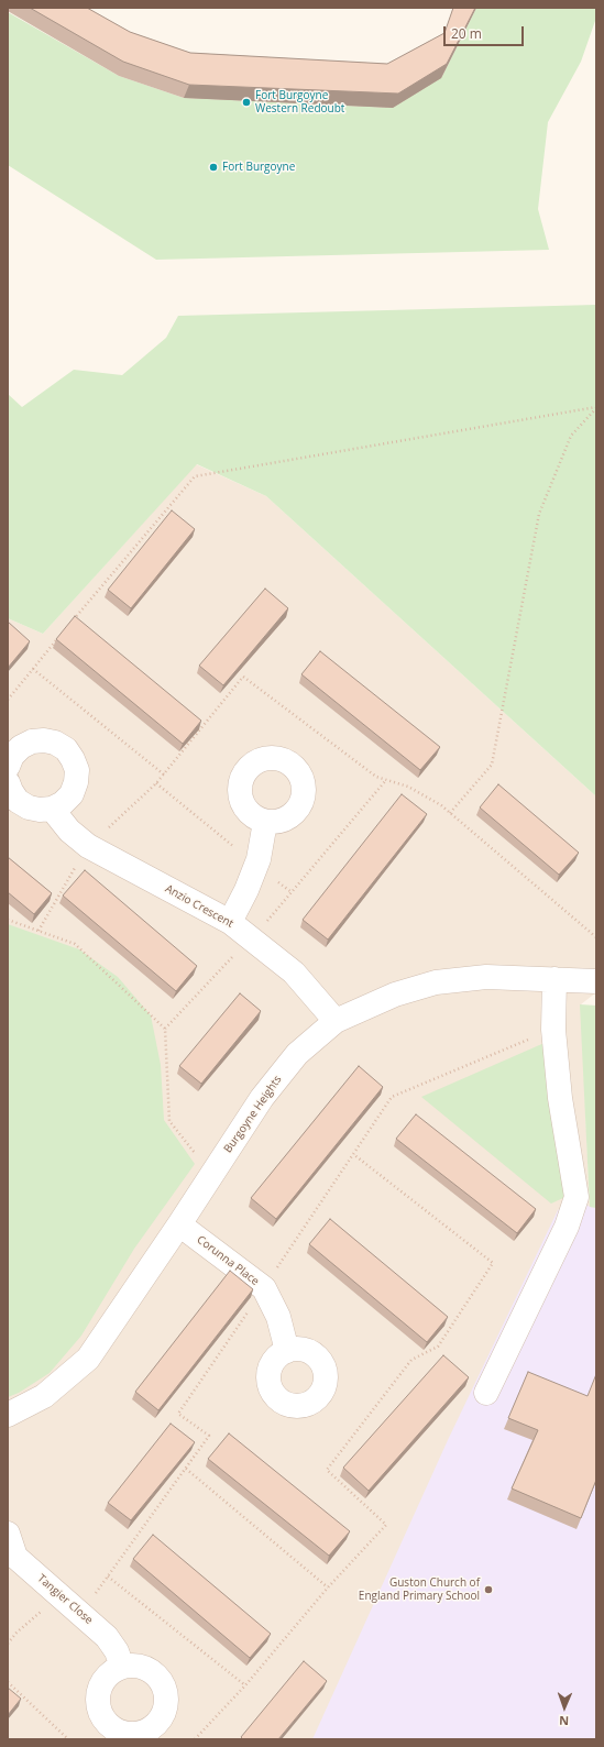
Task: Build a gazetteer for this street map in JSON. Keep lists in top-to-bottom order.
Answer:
{
  "streets": {
    "street": [
      "Anzio Crescent",
      "Burgoyne Heights",
      "Corunna Place",
      "Tangier Close"
    ]
  },
  "crossings": [
    ["Anzio Crescent", "Burgoyne Heights"],
    ["Burgoyne Heights", "Corunna Place"]
  ],
  "places": ["Fort Burgoyne Western Redoubt", "Fort Burgoyne", "Guston Church of England Primary School"],
  "scale_bar": "20 m",
  "north": "bottom"
}
